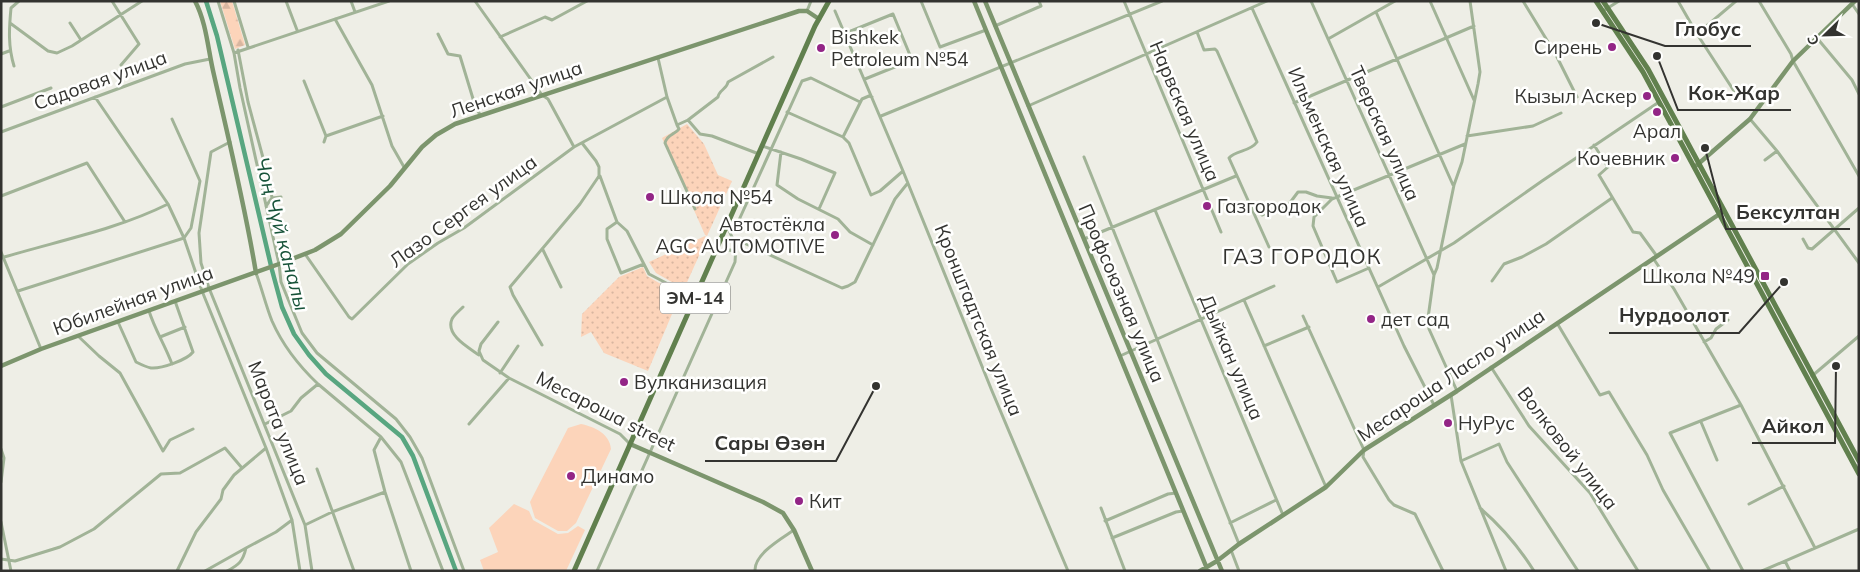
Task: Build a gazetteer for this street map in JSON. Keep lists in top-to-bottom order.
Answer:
{
  "streets": {
    "main road": ["ЭМ-14"],
    "street": [
      "Садовая улица",
      "Ленская улица",
      "Нарвская улица",
      "Тверская улица",
      "Ильменская улица",
      "Лазо Сергея улица",
      "Профсоюзная улица",
      "Юбилейная улица",
      "Кронштадтская улица",
      "Дыйкан улица",
      "Месароша Ласло улица",
      "Месароша street",
      "Марата улица",
      "Волковой улица"
    ]
  },
  "crossings": [
    ["Ленская улица", "Лазо Сергея улица"],
    ["Ленская улица", "Юбилейная улица"],
    ["Ильменская улица", "Месароша Ласло улица"],
    ["Профсоюзная улица", "Месароша Ласло улица"],
    ["ЭМ-14", "Месароша street"],
    ["Юбилейная улица", "Марата улица"],
    ["Дыйкан улица", "Месароша Ласло улица"],
    ["Месароша Ласло улица", "Волковой улица"]
  ],
  "districts": ["ГАЗ ГОРОДОК"],
  "water": ["Чоң Чүй каналы"],
  "places": {
    "other": [
      "Глобус",
      "Сирень",
      "Bishkek Petroleum №54",
      "Кок-Жар",
      "Кызыл Аскер",
      "Арал",
      "Бексултан",
      "Кочевник",
      "Школа №54",
      "Газгородок",
      "Автостёкла AGC AUTOMOTIVE",
      "Нурдоолот",
      "дет сад",
      "Айкол",
      "Вулканизация",
      "Сары Өзөн",
      "НуРус",
      "Динамо",
      "Кит"
    ],
    "transit": ["Школа №49"]
  },
  "north": "bottom left"
}
